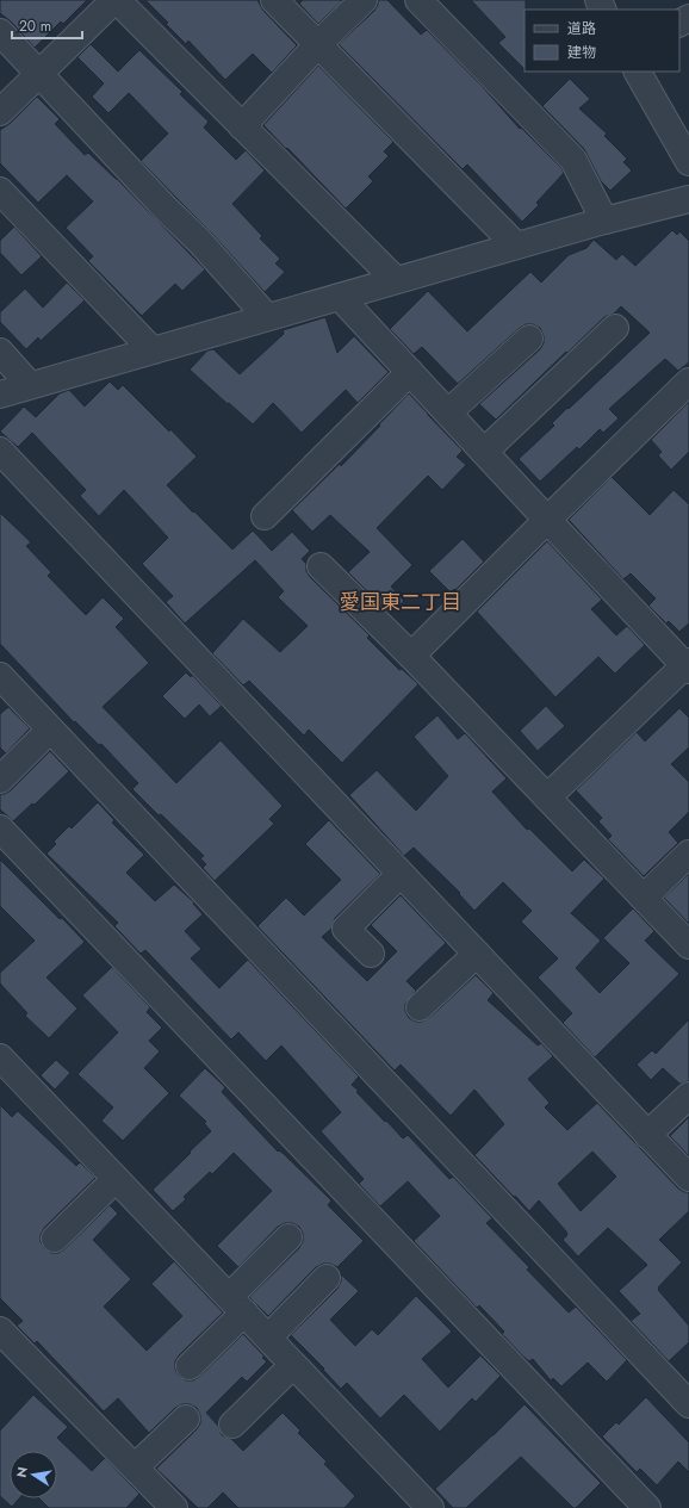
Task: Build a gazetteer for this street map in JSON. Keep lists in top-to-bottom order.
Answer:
{
  "districts": ["愛国東二丁目"],
  "legend": ["道路", "建物"],
  "scale_bar": "20 m",
  "north": "left"
}
